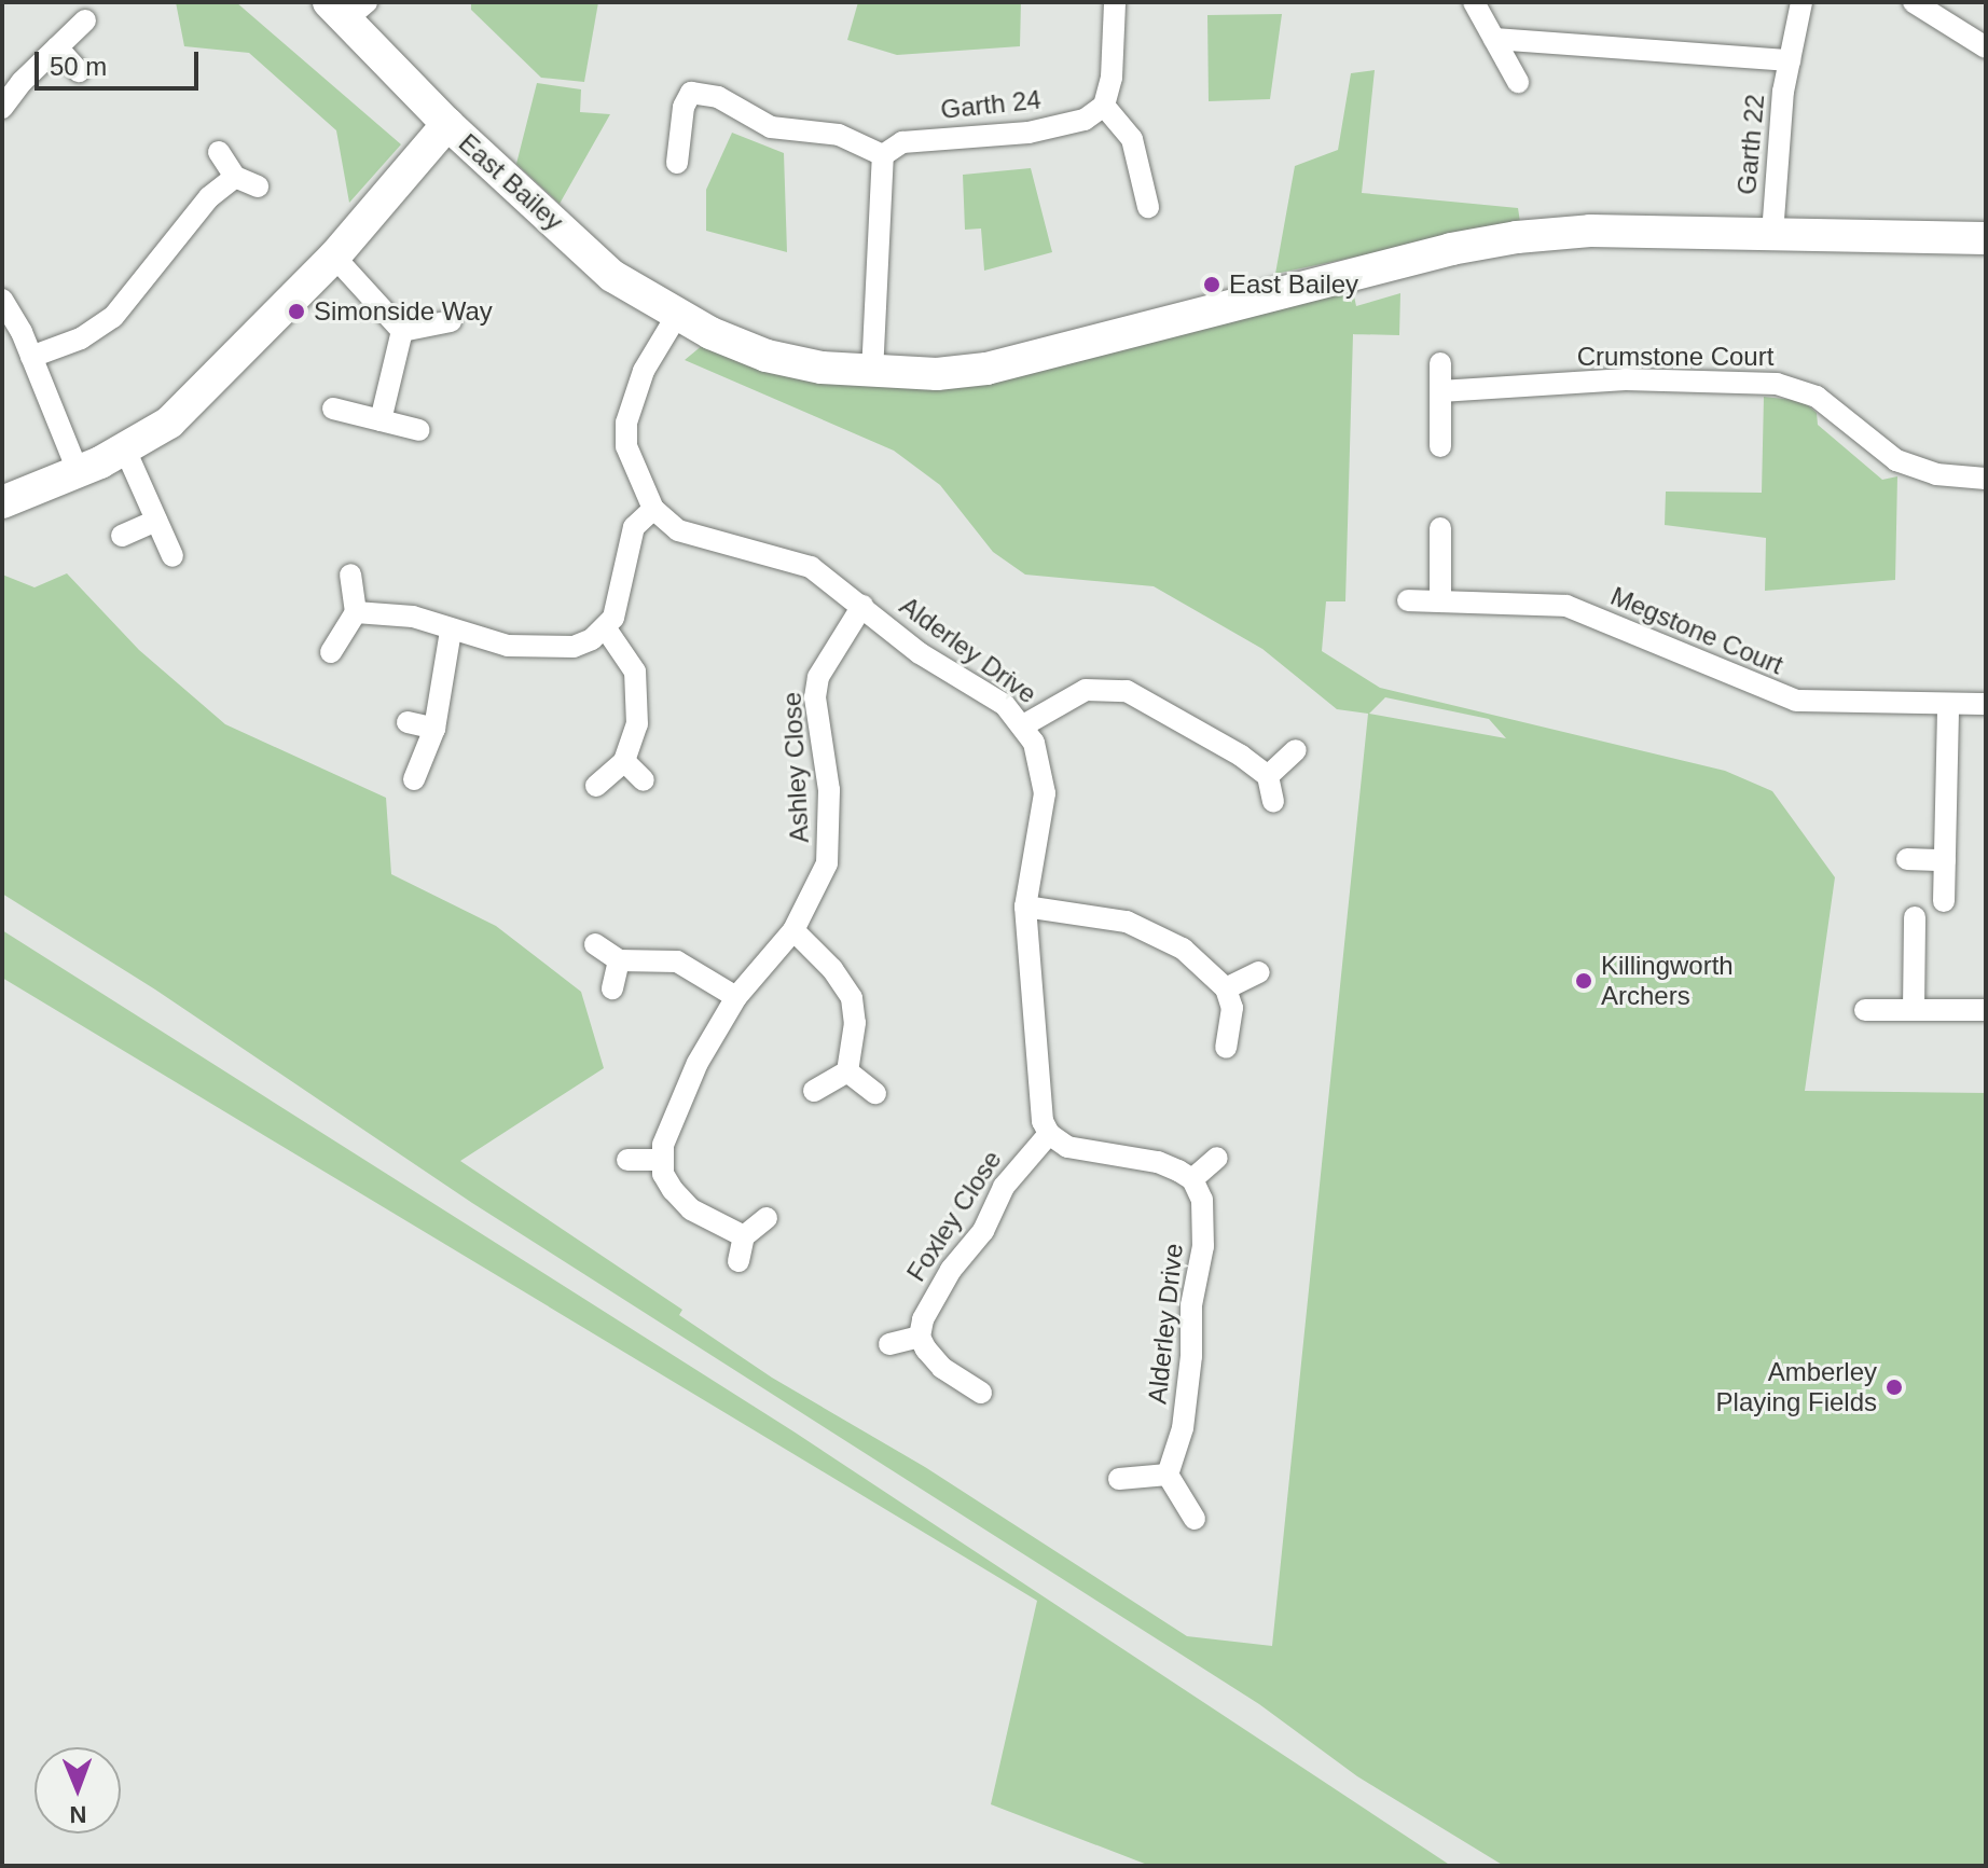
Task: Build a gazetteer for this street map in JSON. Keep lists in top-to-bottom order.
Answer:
{
  "streets": {
    "street": [
      "Garth 24",
      "Garth 22",
      "East Bailey",
      "Crumstone Court",
      "Megstone Court",
      "Alderley Drive",
      "Ashley Close",
      "Foxley Close"
    ]
  },
  "crossings": [
    ["Garth 22", "East Bailey"],
    ["Alderley Drive", "Ashley Close"],
    ["Alderley Drive", "Foxley Close"]
  ],
  "places": [
    "East Bailey",
    "Simonside Way",
    "Killingworth Archers",
    "Amberley Playing Fields"
  ],
  "scale_bar": "50 m",
  "north": "bottom"
}
